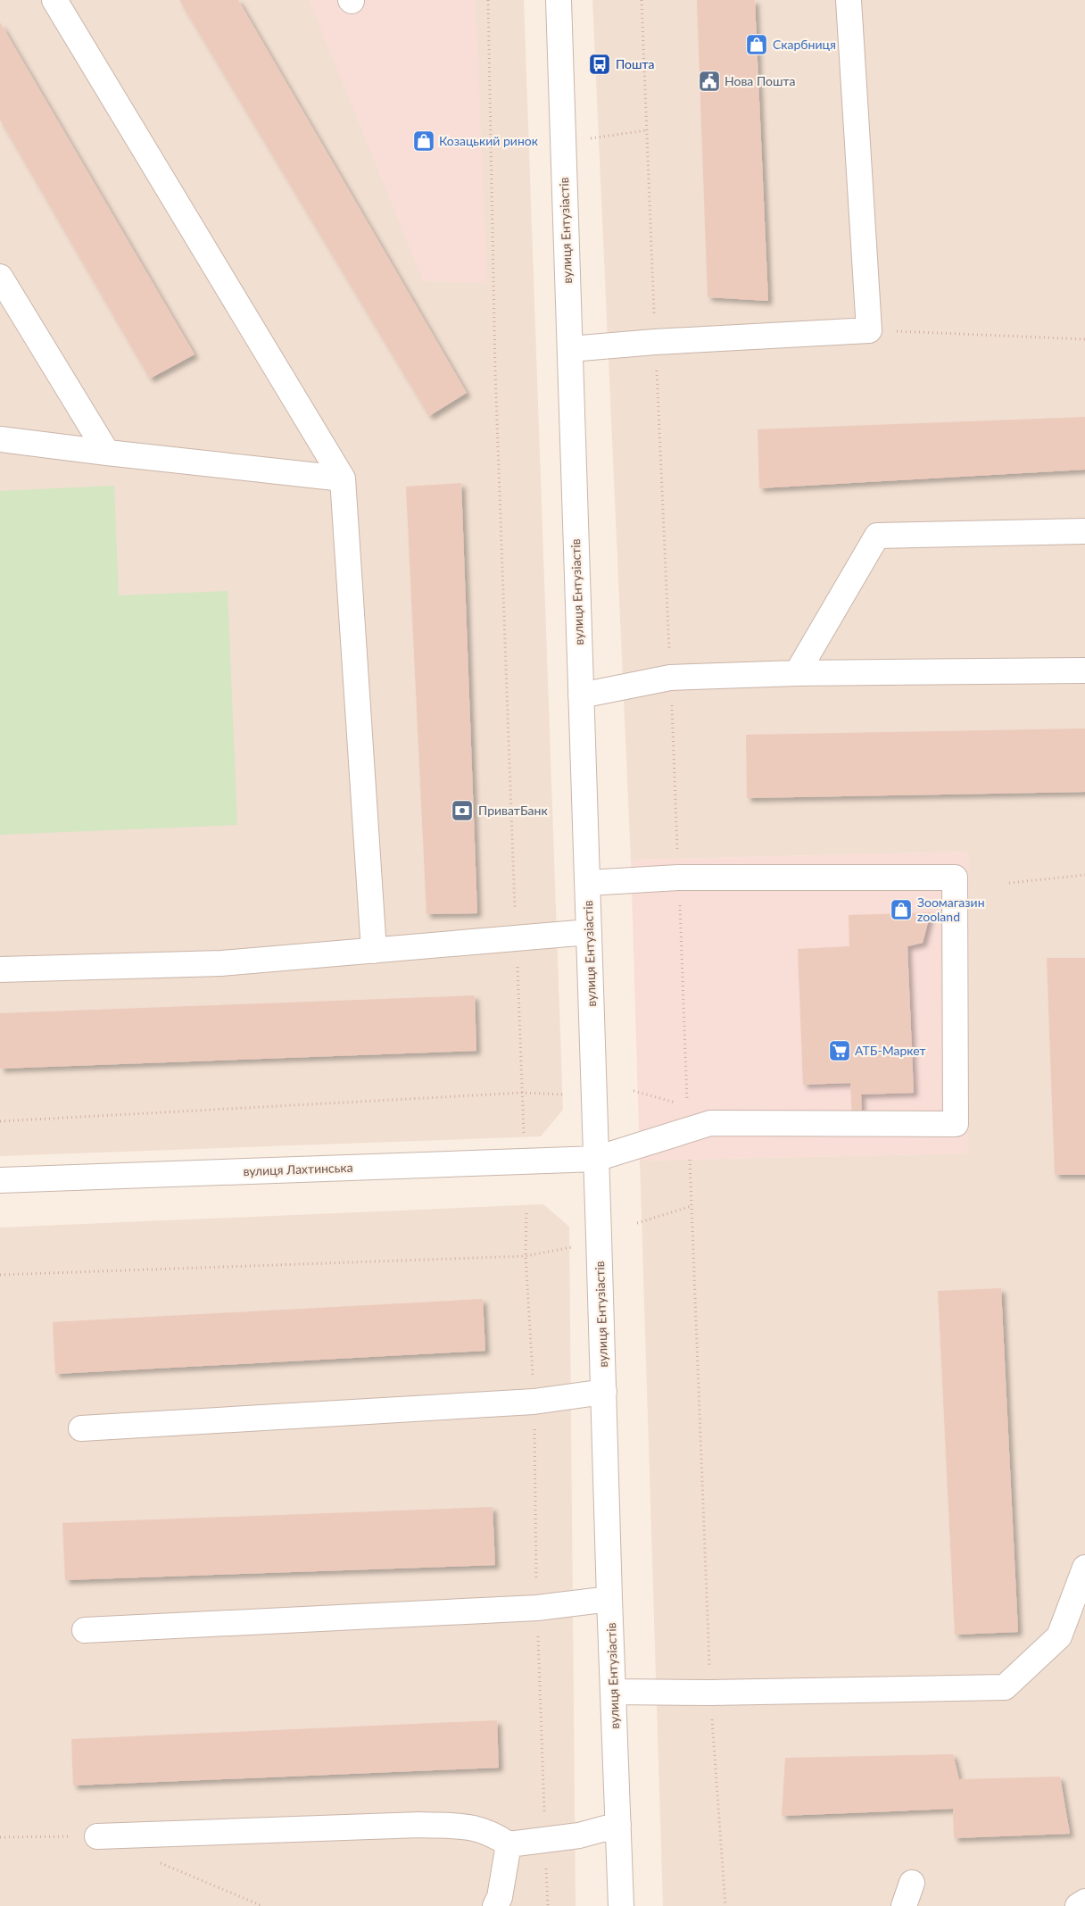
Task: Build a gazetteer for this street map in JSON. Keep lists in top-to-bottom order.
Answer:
{
  "streets": {
    "street": ["вулиця Ентузіастів", "вулиця Лахтинська"]
  },
  "crossings": [
    ["вулиця Ентузіастів", "вулиця Лахтинська"]
  ],
  "places": {
    "shop": ["Скарбниця", "Козацький ринок", "Зоомагазин zooland"],
    "bus stop": ["Пошта"],
    "public building": ["Нова Пошта"],
    "bank": ["ПриватБанк"],
    "supermarket": ["АТБ-Маркет"]
  }
}
